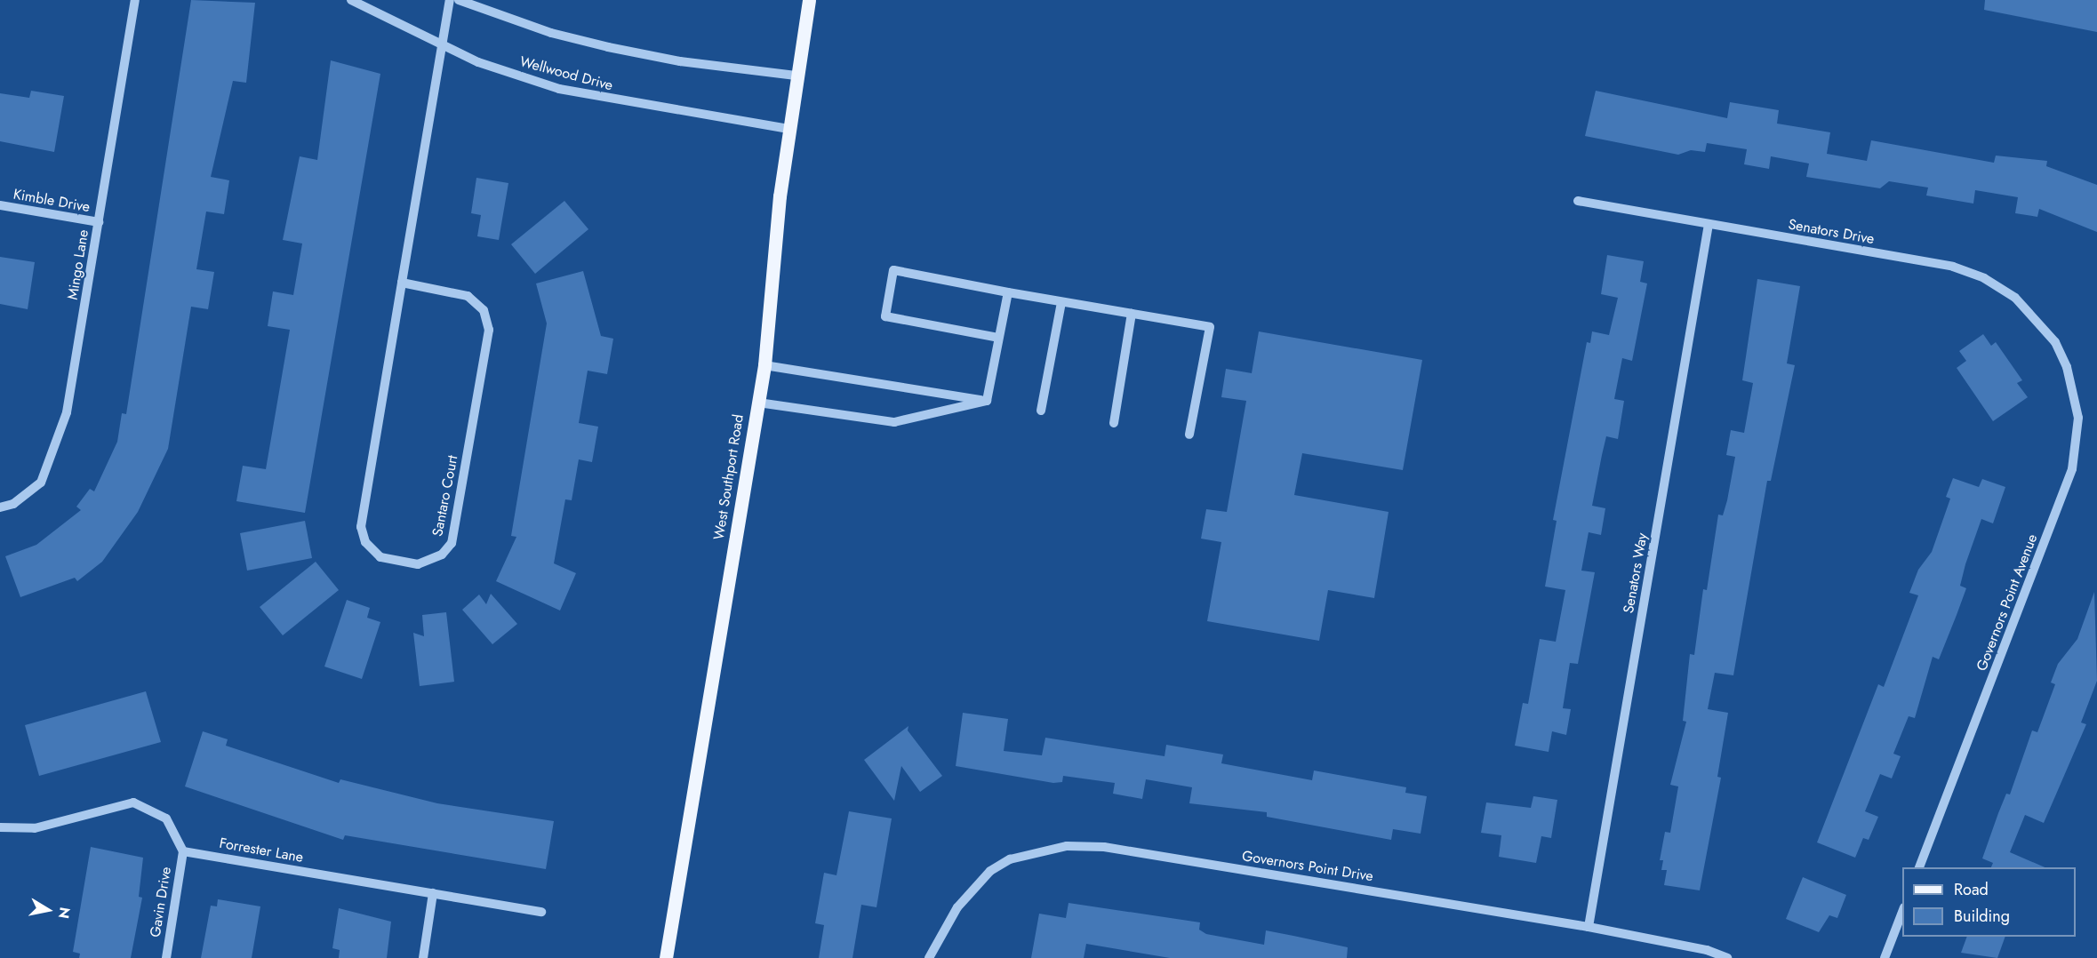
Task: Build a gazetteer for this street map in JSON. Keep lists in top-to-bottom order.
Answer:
{
  "streets": {
    "main road": ["West Southport Road"],
    "street": [
      "Wellwood Drive",
      "Kimble Drive",
      "Senators Drive",
      "Mingo Lane",
      "Santaro Court",
      "Senators Way",
      "Governors Point Avenue",
      "Forrester Lane",
      "Governors Point Drive",
      "Gavin Drive"
    ]
  },
  "crossings": [
    ["Wellwood Drive", "West Southport Road"],
    ["Wellwood Drive", "Santaro Court"],
    ["Kimble Drive", "Mingo Lane"],
    ["Senators Drive", "Senators Way"],
    ["Senators Drive", "Governors Point Avenue"],
    ["Senators Way", "Governors Point Drive"],
    ["Forrester Lane", "Gavin Drive"]
  ],
  "legend": ["Road", "Building"],
  "north": "right"
}
